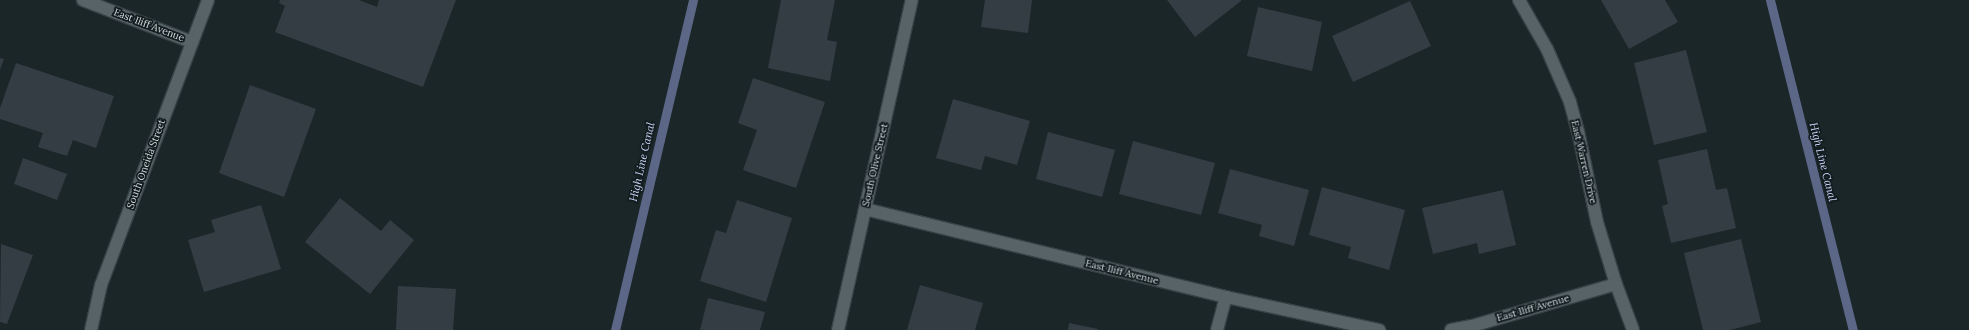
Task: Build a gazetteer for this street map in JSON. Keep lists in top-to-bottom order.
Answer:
{
  "streets": {
    "street": [
      "East Iliff Avenue",
      "East Warren Drive",
      "South Oneida Street",
      "South Olive Street"
    ]
  },
  "crossings": [
    ["East Iliff Avenue", "East Warren Drive"],
    ["East Iliff Avenue", "South Oneida Street"],
    ["East Iliff Avenue", "South Olive Street"]
  ],
  "water": ["High Line Canal"]
}
